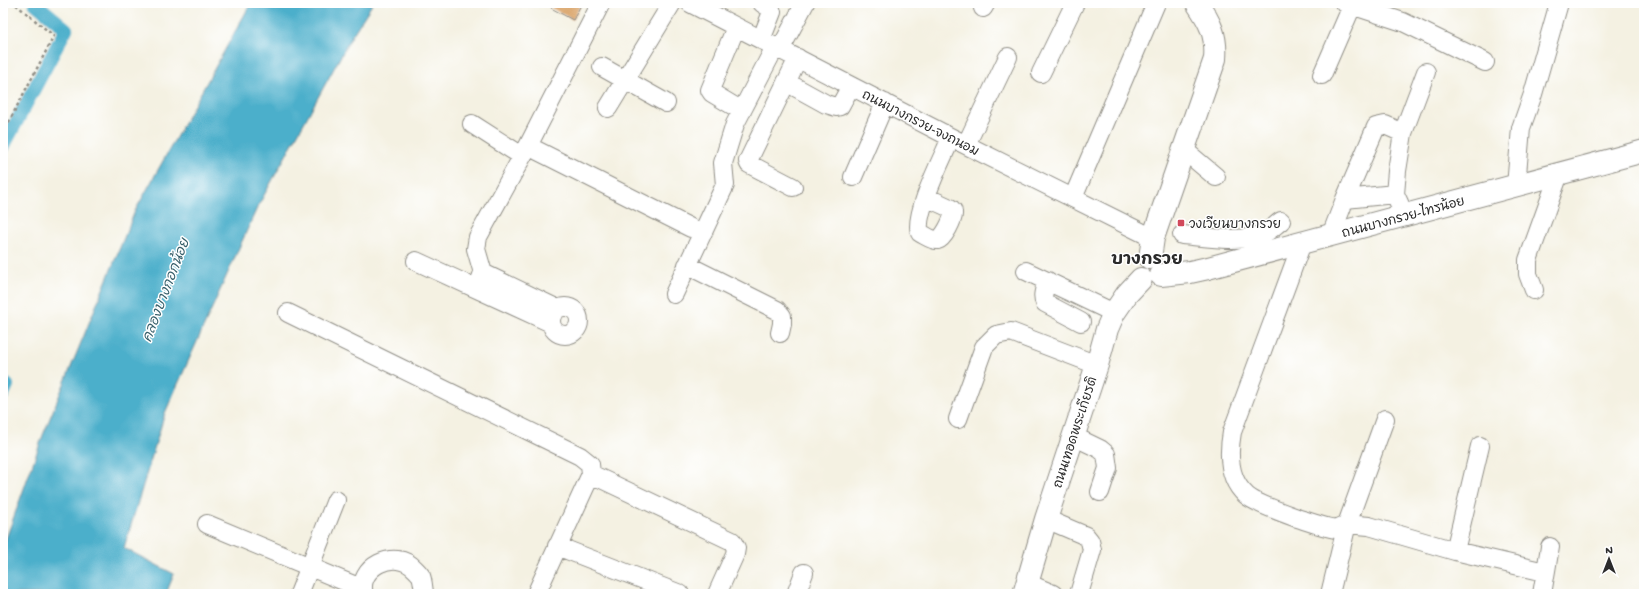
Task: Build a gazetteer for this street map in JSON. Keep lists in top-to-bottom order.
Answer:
{
  "streets": {
    "main road": ["ถนนบางกรวย-ไทรน้อย", "ถนนเทอดพระเกียรติ"],
    "street": ["ถนนบางกรวย-จงถนอม"]
  },
  "crossings": [
    ["ถนนบางกรวย-จงถนอม", "ถนนบางกรวย-ไทรน้อย"],
    ["ถนนบางกรวย-จงถนอม", "ถนนเทอดพระเกียรติ"],
    ["ถนนบางกรวย-ไทรน้อย", "ถนนเทอดพระเกียรติ"]
  ],
  "districts": ["บางกรวย"],
  "water": ["คลองบางกอกน้อย"],
  "places": {
    "transit": ["วงเวียนบางกรวย"]
  },
  "north": "top"
}
